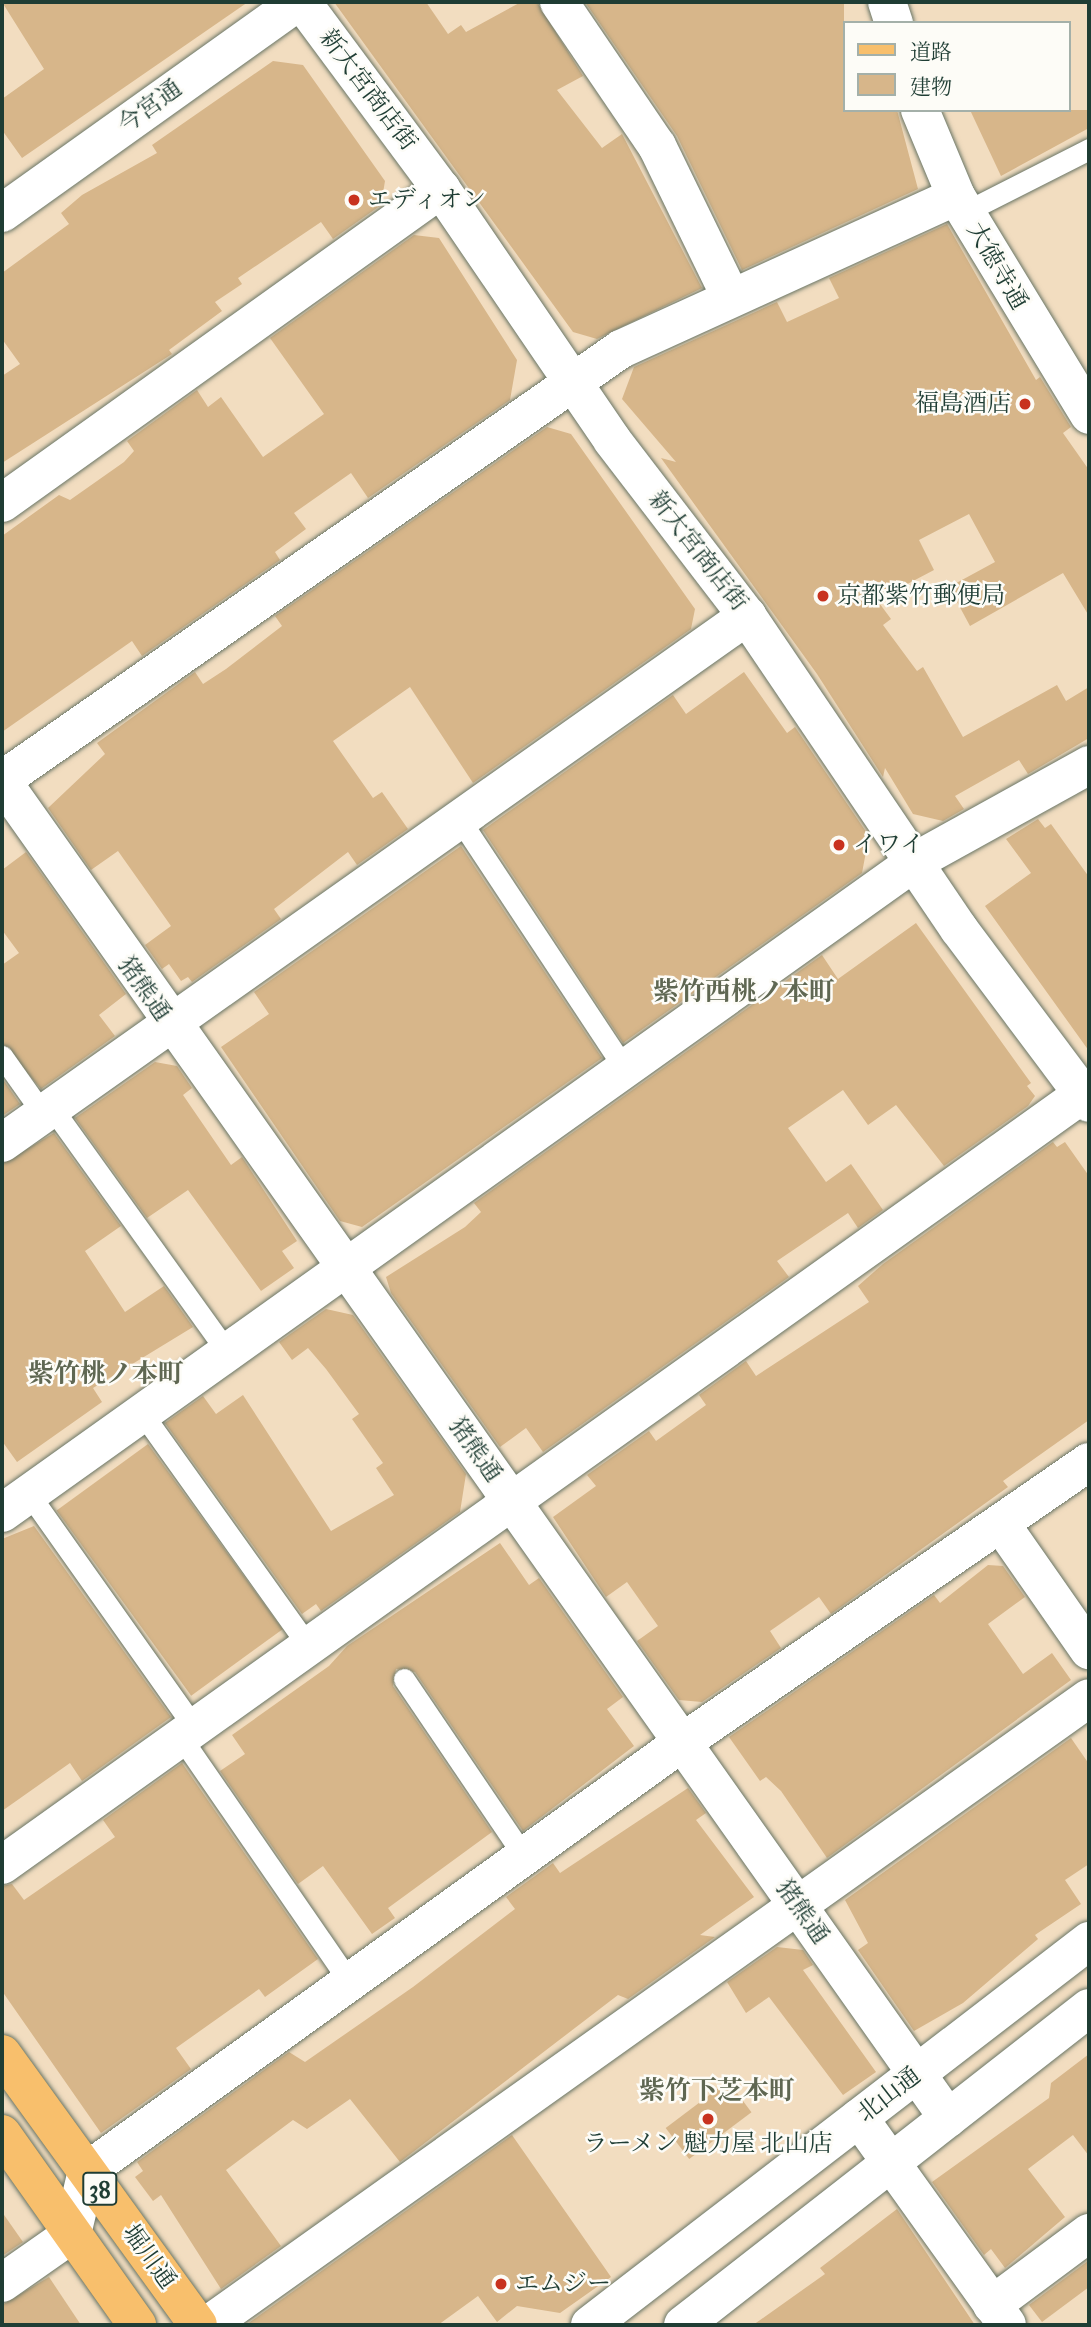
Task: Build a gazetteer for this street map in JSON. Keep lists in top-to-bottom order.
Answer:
{
  "streets": {
    "main road": ["38", "堀川通"],
    "street": [
      "新大宮商店街",
      "今宮通",
      "大徳寺通",
      "猪熊通",
      "北山通"
    ]
  },
  "crossings": [
    ["新大宮商店街", "今宮通"],
    ["猪熊通", "北山通"]
  ],
  "districts": ["紫竹西桃ノ本町", "紫竹桃ノ本町", "紫竹下芝本町"],
  "places": [
    "エディオン",
    "福島酒店",
    "京都紫竹郵便局",
    "イワイ",
    "ラーメン 魁力屋 北山店",
    "エムジー"
  ],
  "legend": ["道路", "建物"]
}
